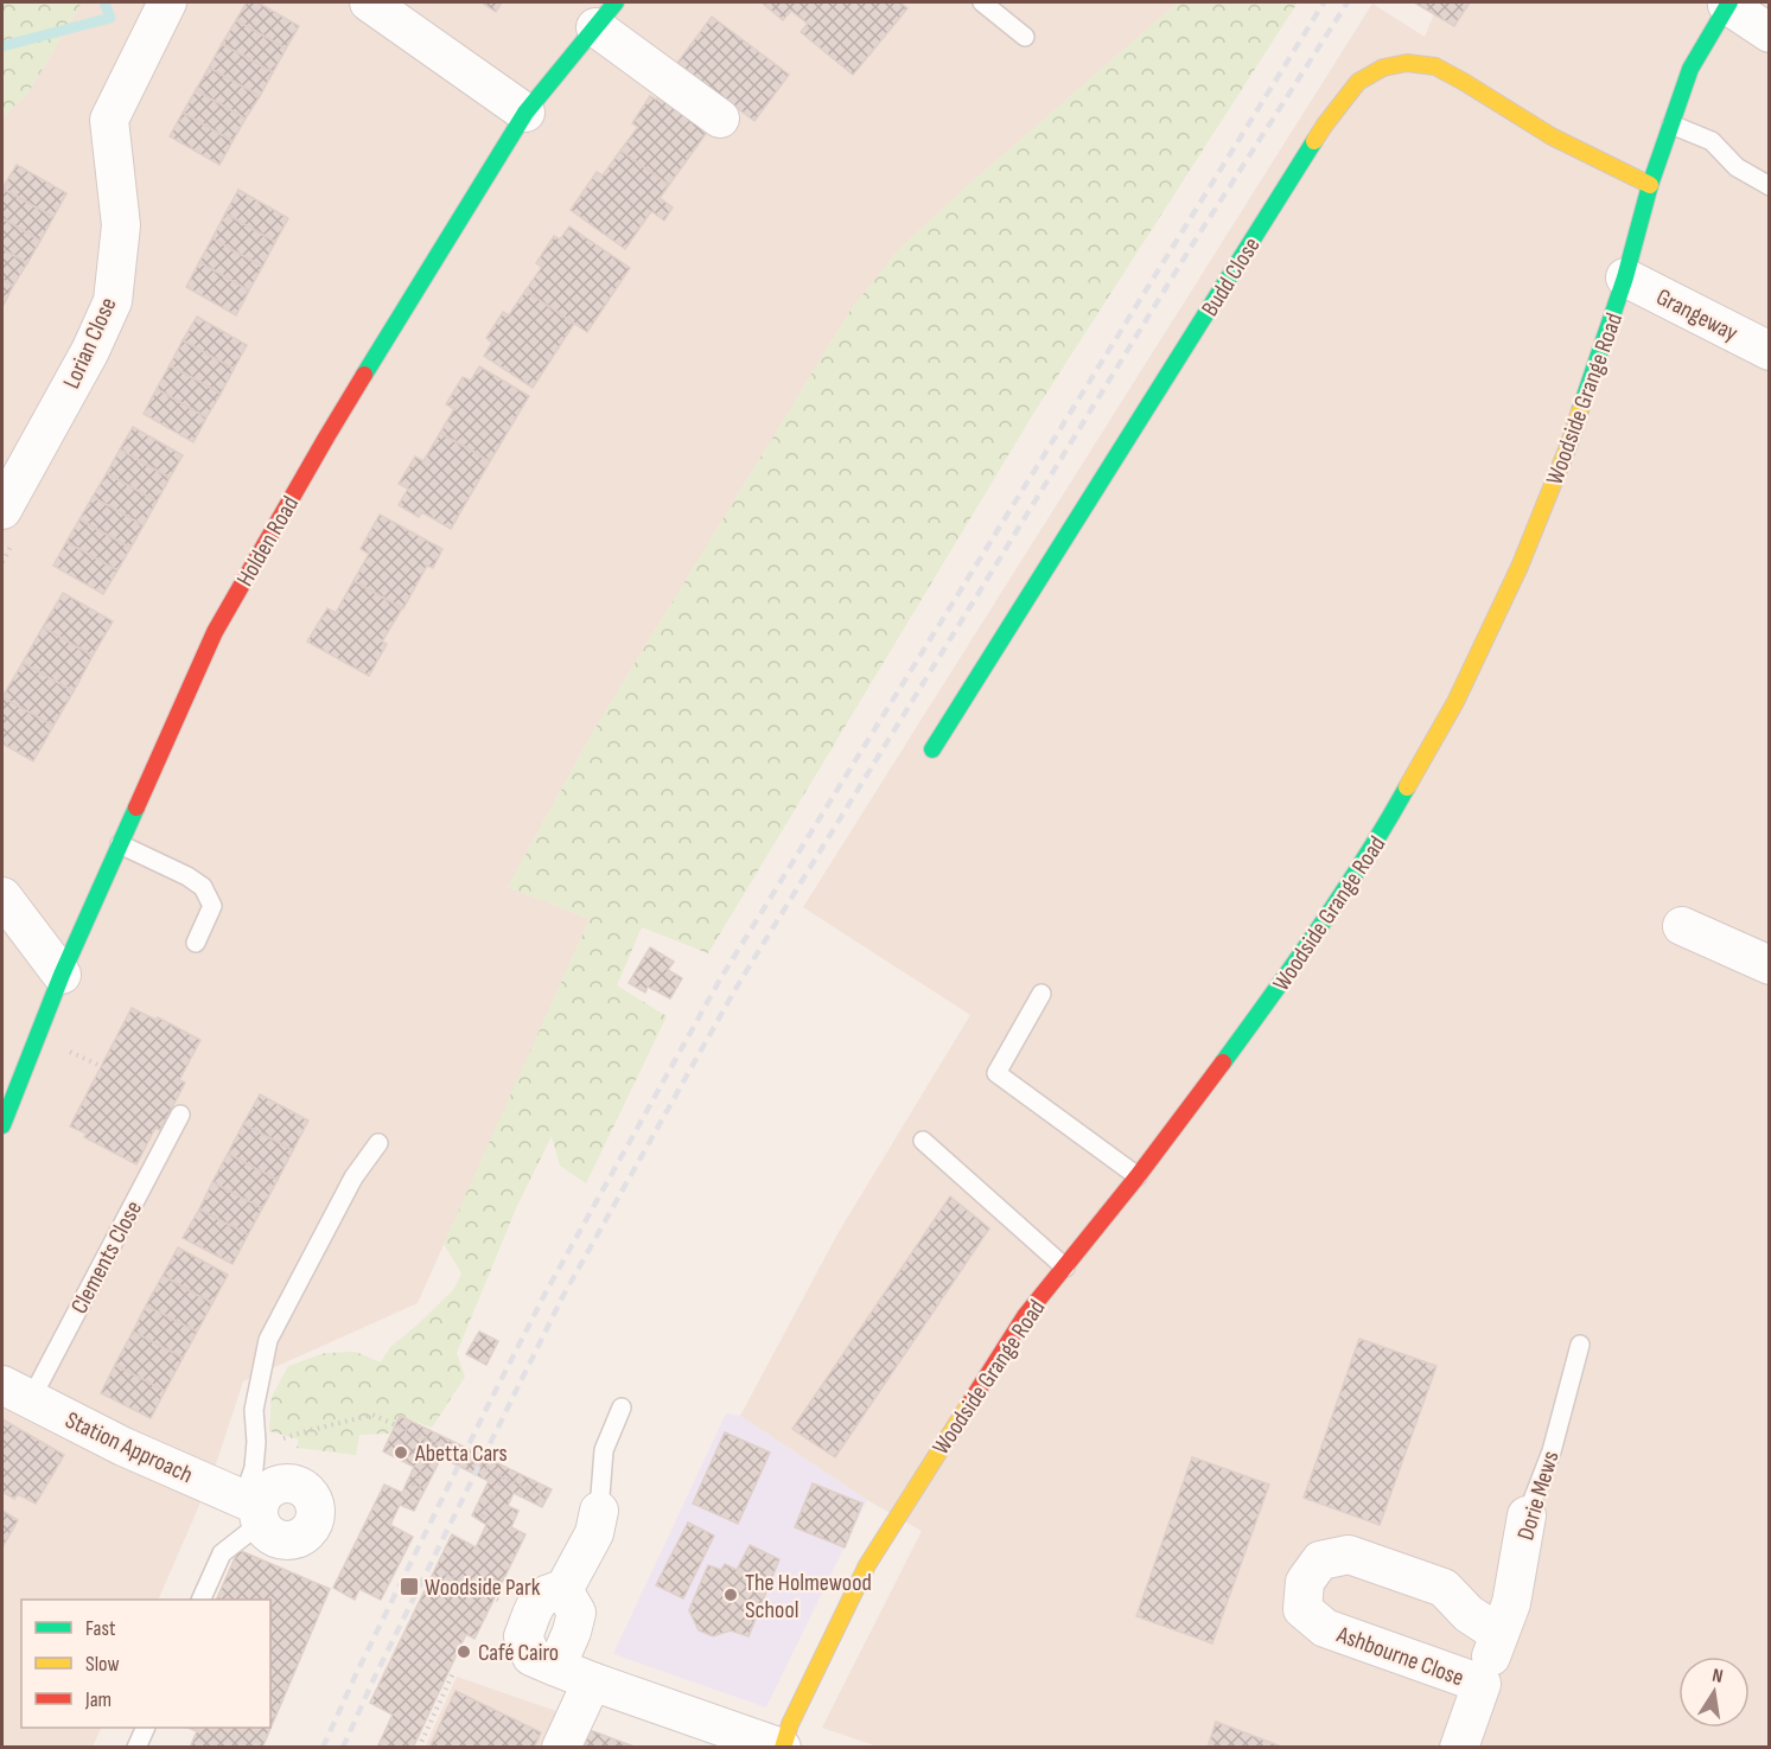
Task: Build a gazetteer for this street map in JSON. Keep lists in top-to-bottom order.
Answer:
{
  "streets": {
    "street": [
      "Budd Close",
      "Grangeway",
      "Lorian Close",
      "Woodside Grange Road",
      "Holden Road",
      "Station Approach",
      "Dorie Mews",
      "Ashbourne Close"
    ],
    "lane": ["Clements Close"]
  },
  "crossings": [
    ["Budd Close", "Woodside Grange Road"],
    ["Grangeway", "Woodside Grange Road"],
    ["Clements Close", "Station Approach"],
    ["Dorie Mews", "Ashbourne Close"]
  ],
  "places": {
    "other": ["Abetta Cars", "The Holmewood School", "Café Cairo"],
    "transit": ["Woodside Park"]
  },
  "legend": ["Fast", "Slow", "Jam"],
  "north": "top"
}
